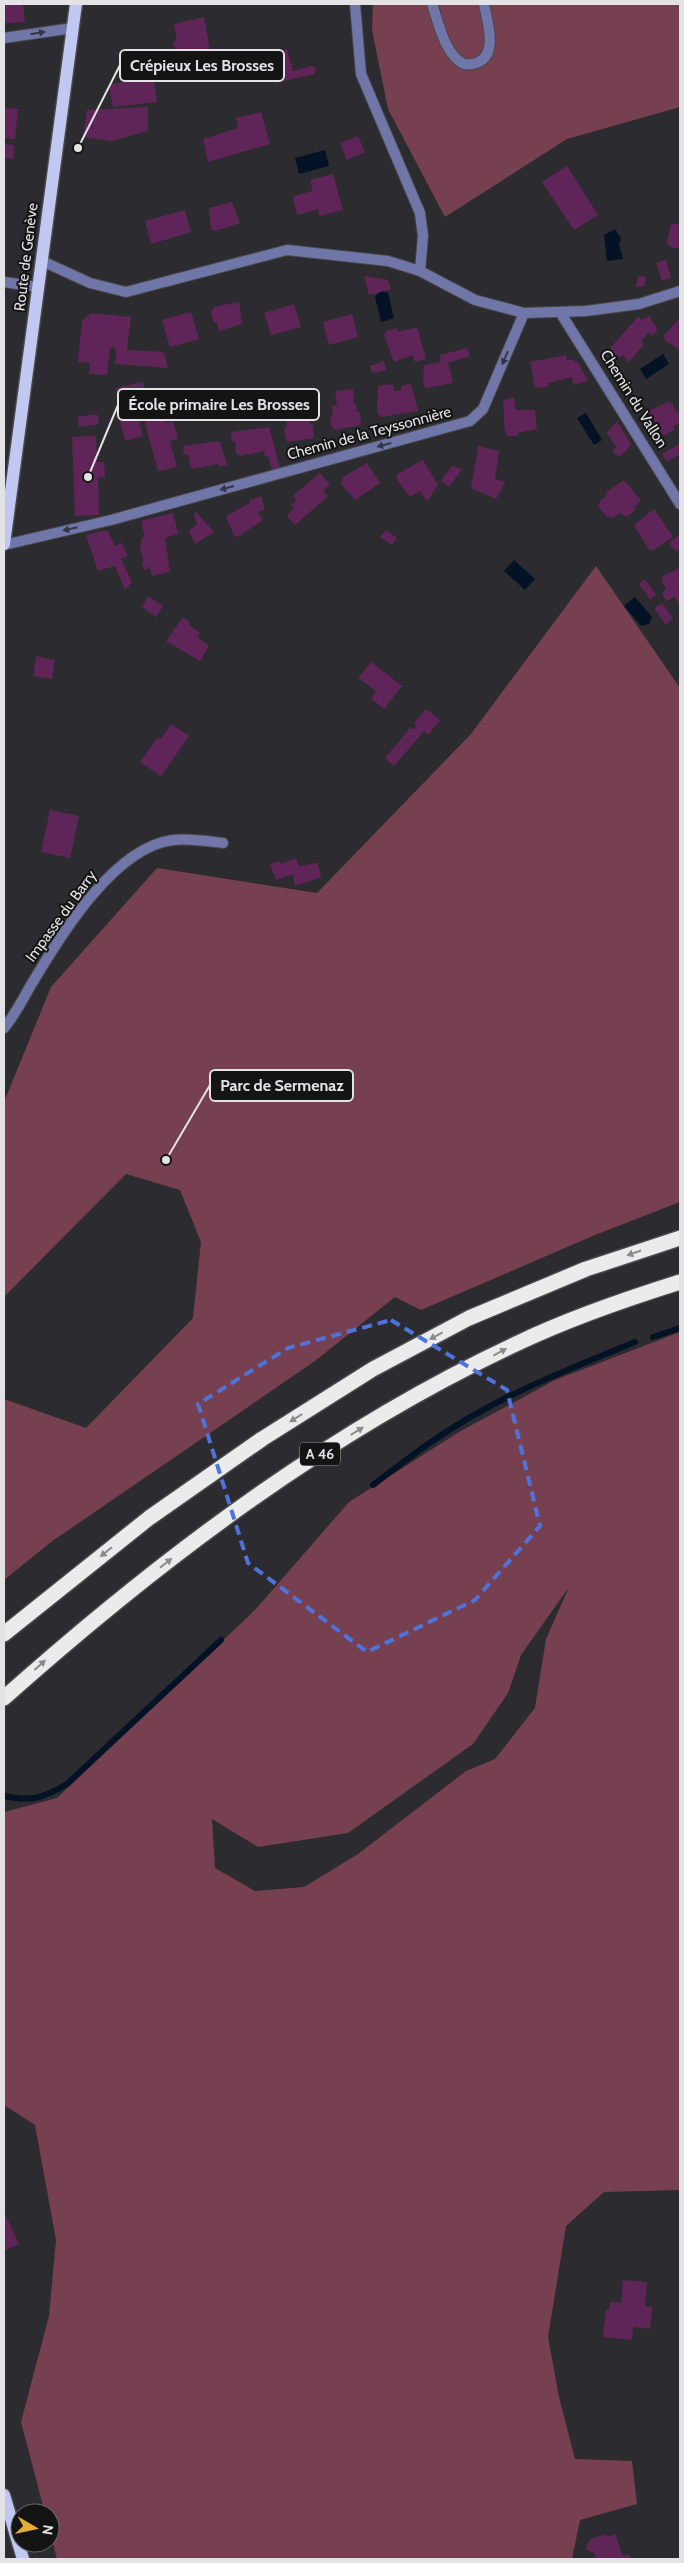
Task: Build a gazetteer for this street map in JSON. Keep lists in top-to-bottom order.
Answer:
{
  "streets": {
    "highway": ["A 46"],
    "main road": ["Route de Genève"],
    "street": ["Chemin du Vallon", "Chemin de la Teyssonnière", "Impasse du Barry"]
  },
  "crossings": [
    ["Route de Genève", "Chemin de la Teyssonnière"]
  ],
  "one_way": ["Chemin de la Teyssonnière"],
  "places": ["Crépieux Les Brosses", "École primaire Les Brosses", "Parc de Sermenaz"],
  "north": "right"
}
